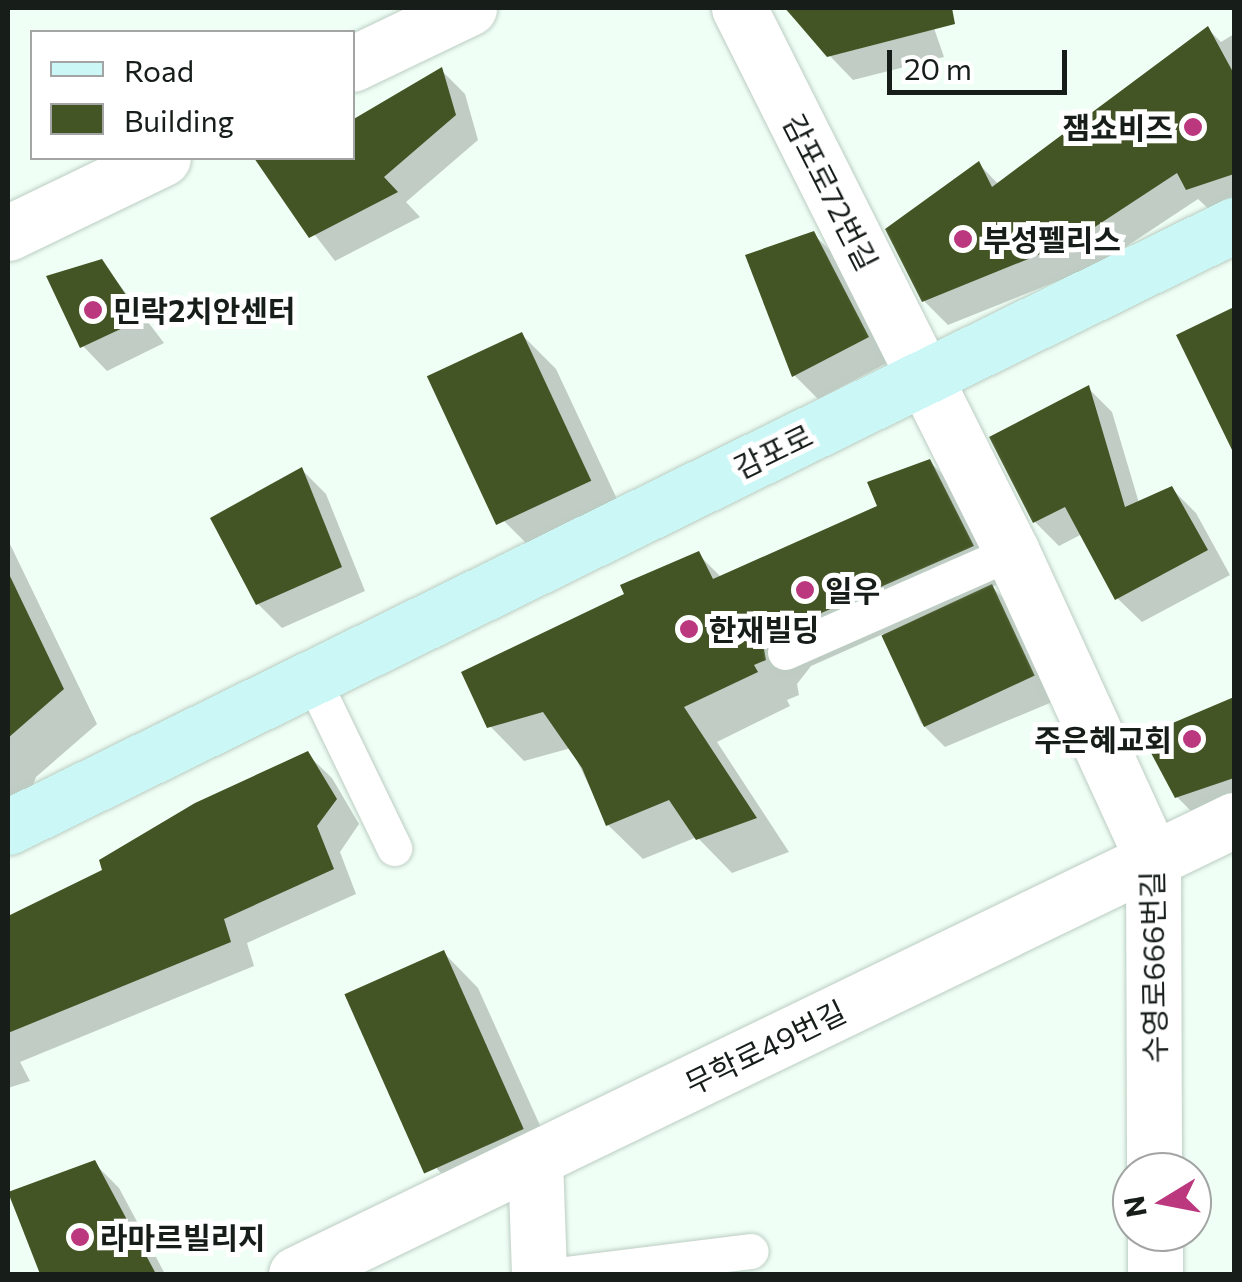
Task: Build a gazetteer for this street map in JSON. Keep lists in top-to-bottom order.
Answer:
{
  "streets": {
    "street": [
      "감포로72번길",
      "감포로",
      "수영로666번길",
      "무학로49번길"
    ]
  },
  "crossings": [
    ["감포로72번길", "감포로"],
    ["감포로72번길", "수영로666번길"],
    ["감포로", "수영로666번길"],
    ["수영로666번길", "무학로49번길"]
  ],
  "places": [
    "잼쇼비즈",
    "부성펠리스",
    "민락2치안센터",
    "일우",
    "한재빌딩",
    "주은혜교회",
    "라마르빌리지"
  ],
  "legend": ["Road", "Building"],
  "scale_bar": "20 m",
  "north": "left"
}
